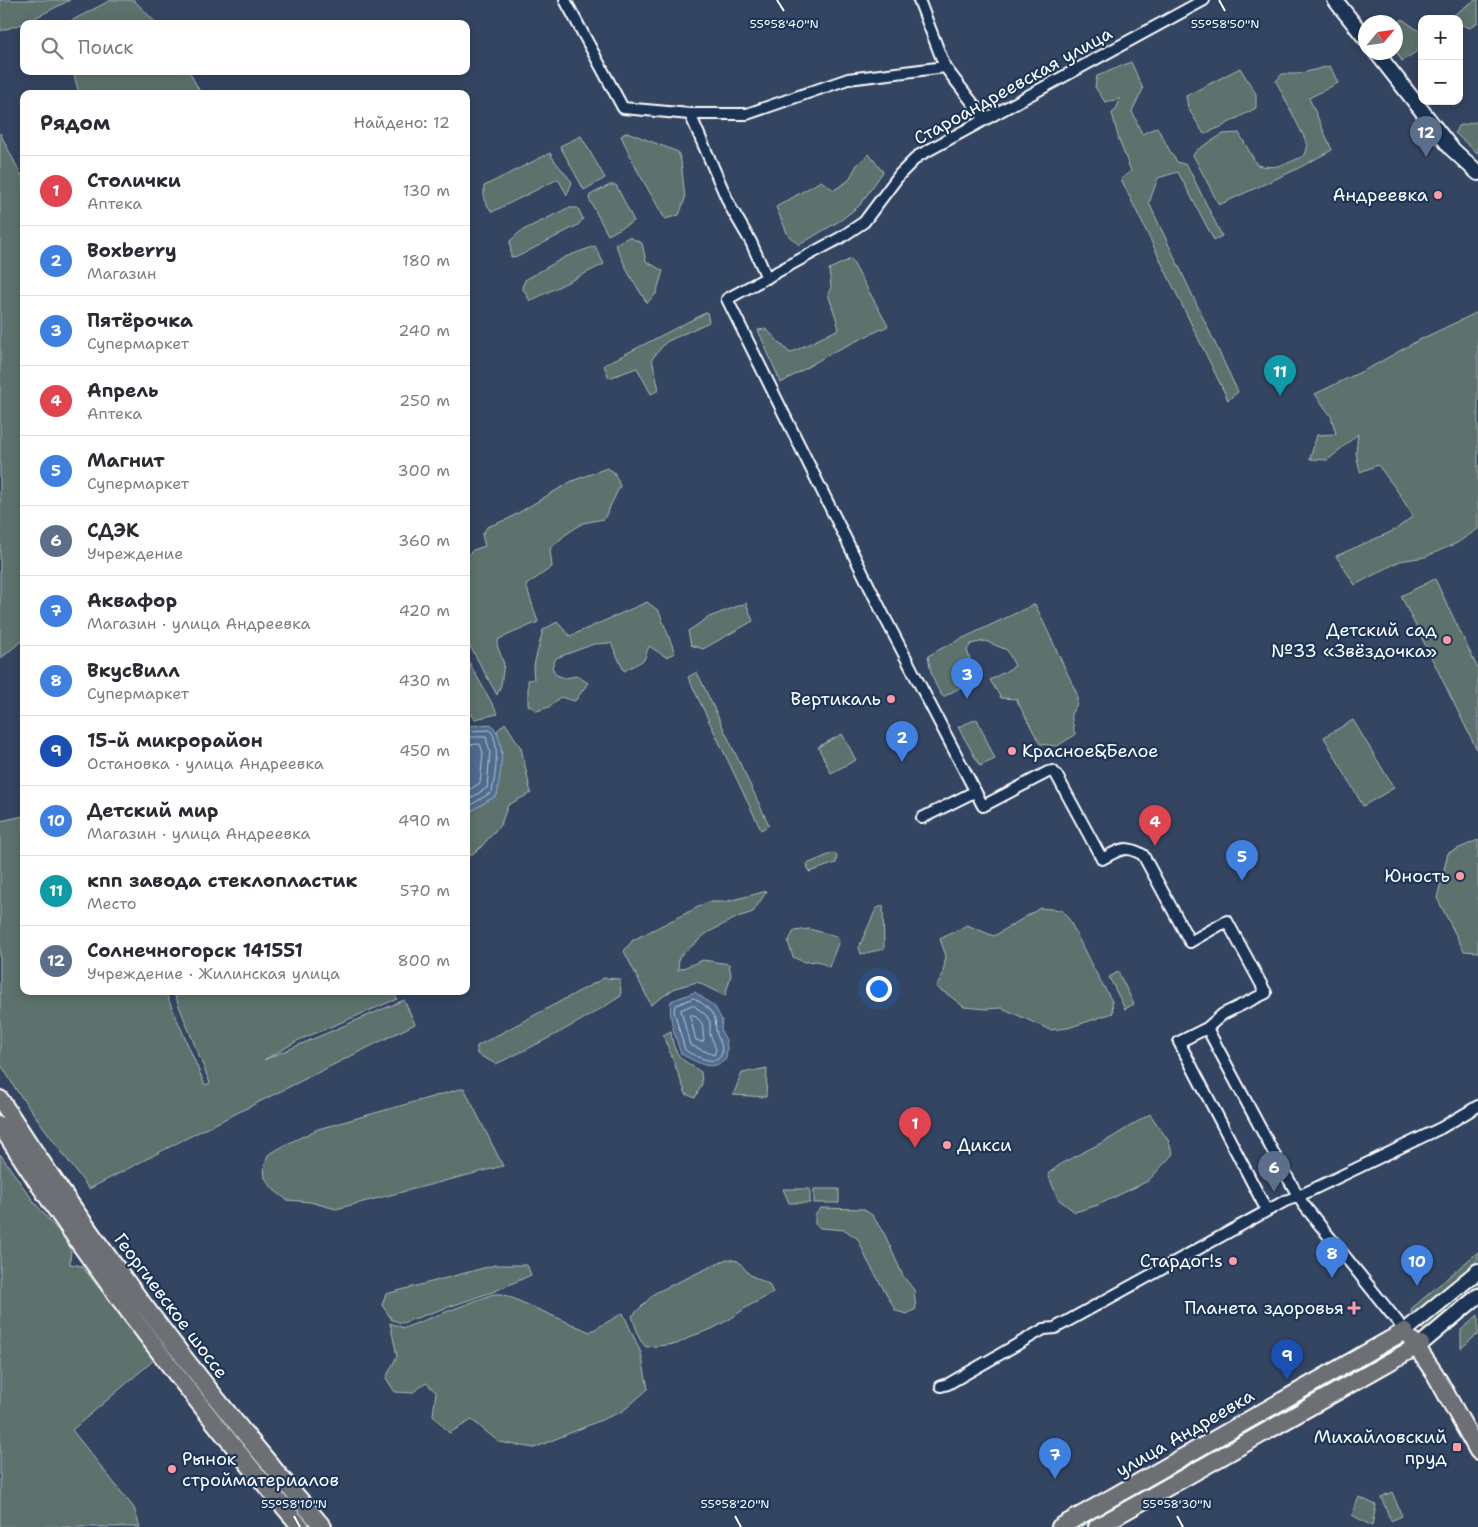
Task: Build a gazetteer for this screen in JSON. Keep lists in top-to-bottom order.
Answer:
{
  "streets": {
    "main road": ["Георгиевское шоссе", "улица Андреевка"],
    "street": ["Староандреевская улица"]
  },
  "places": {
    "other": [
      "Андреевка",
      "Детский сад №33 «Звёздочка»",
      "Вертикаль",
      "Красное&Белое",
      "Юность",
      "Дикси",
      "Стардог!s",
      "Рынок стройматериалов"
    ],
    "health": ["Планета здоровья"],
    "transit": ["Михайловский пруд"]
  },
  "north": "top right",
  "page": {
    "map_buttons": ["+", "−"],
    "search": "Поиск",
    "heading": ["Рядом", "Найдено: 12"],
    "pins": [
      "12",
      "11",
      "3",
      "2",
      "4",
      "5",
      "1",
      "6",
      "8",
      "10",
      "9",
      "7"
    ],
    "list": [
      {
        "mark": "1",
        "name": "Столички",
        "note": "Аптека",
        "value": "130 m"
      },
      {
        "mark": "2",
        "name": "Boxberry",
        "note": "Магазин",
        "value": "180 m"
      },
      {
        "mark": "3",
        "name": "Пятёрочка",
        "note": "Супермаркет",
        "value": "240 m"
      },
      {
        "mark": "4",
        "name": "Апрель",
        "note": "Аптека",
        "value": "250 m"
      },
      {
        "mark": "5",
        "name": "Магнит",
        "note": "Супермаркет",
        "value": "300 m"
      },
      {
        "mark": "6",
        "name": "СДЭК",
        "note": "Учреждение",
        "value": "360 m"
      },
      {
        "mark": "7",
        "name": "Аквафор",
        "note": "Магазин · улица Андреевка",
        "value": "420 m"
      },
      {
        "mark": "8",
        "name": "ВкусВилл",
        "note": "Супермаркет",
        "value": "430 m"
      },
      {
        "mark": "9",
        "name": "15-й микрорайон",
        "note": "Остановка · улица Андреевка",
        "value": "450 m"
      },
      {
        "mark": "10",
        "name": "Детский мир",
        "note": "Магазин · улица Андреевка",
        "value": "490 m"
      },
      {
        "mark": "11",
        "name": "кпп завода стеклопластик",
        "note": "Место",
        "value": "570 m"
      },
      {
        "mark": "12",
        "name": "Солнечногорск 141551",
        "note": "Учреждение · Жилинская улица",
        "value": "800 m"
      }
    ]
  },
  "coordinates": [
    "55°58'40\"N",
    "55°58'50\"N",
    "55°58'10\"N",
    "55°58'20\"N",
    "55°58'30\"N"
  ]
}
